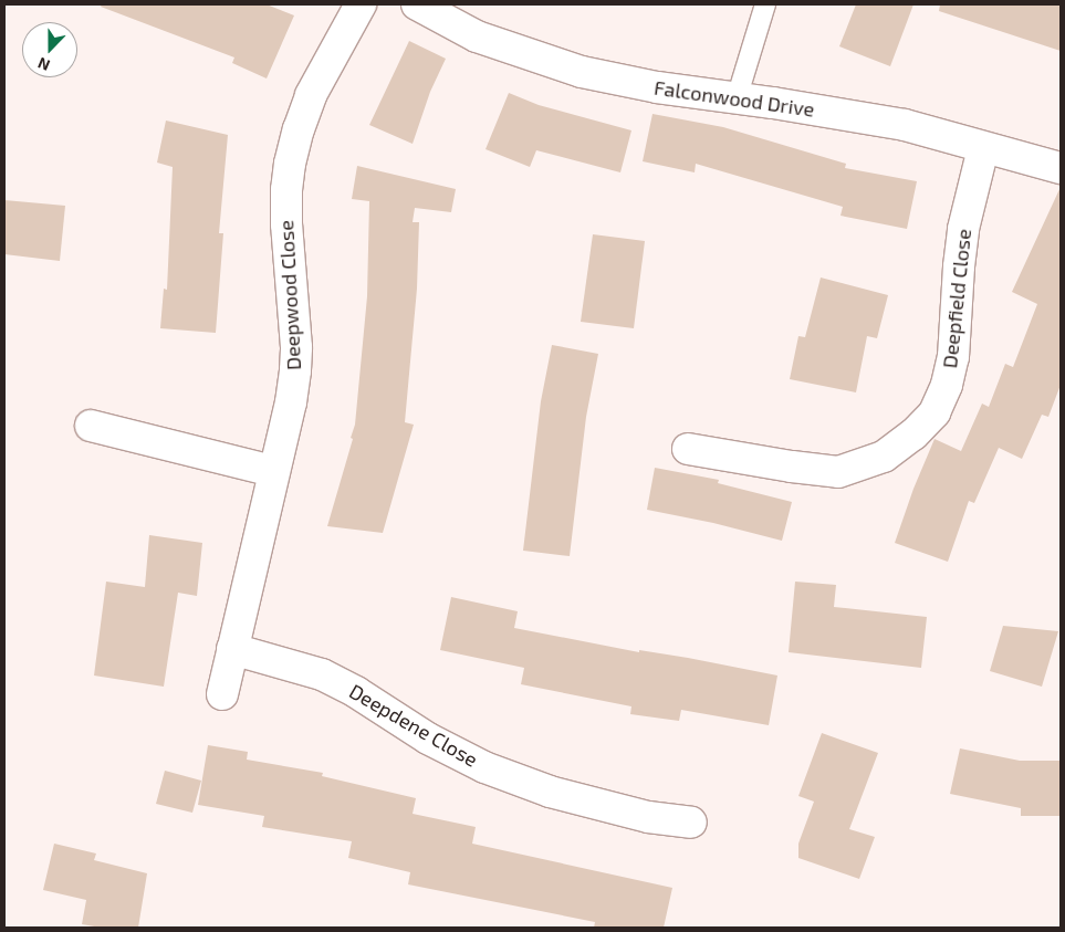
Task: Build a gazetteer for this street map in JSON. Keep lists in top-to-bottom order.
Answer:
{
  "streets": {
    "street": [
      "Falconwood Drive",
      "Deepwood Close",
      "Deepfield Close",
      "Deepdene Close"
    ]
  },
  "crossings": [
    ["Falconwood Drive", "Deepfield Close"],
    ["Deepwood Close", "Deepdene Close"]
  ],
  "north": "bottom"
}
